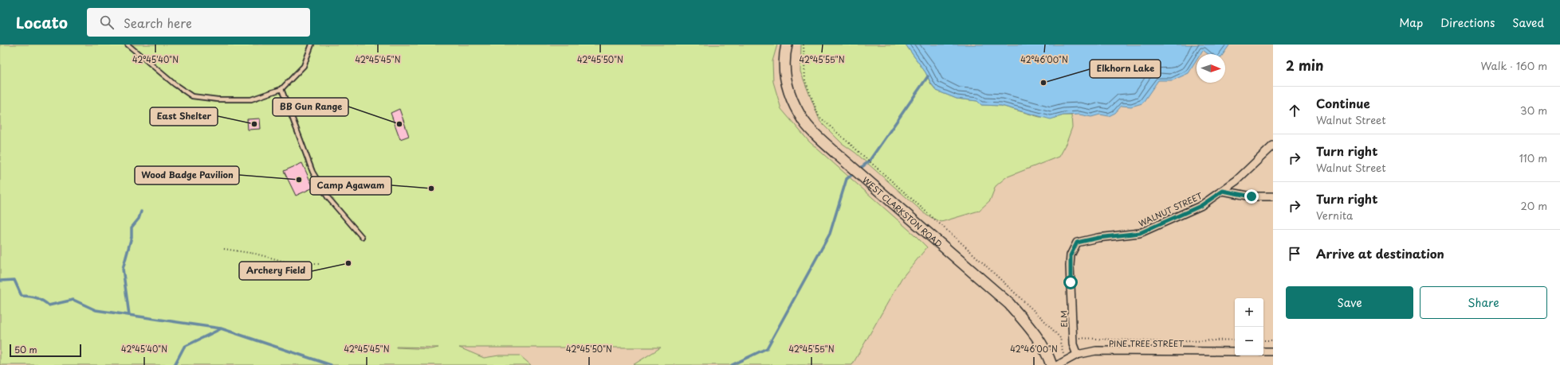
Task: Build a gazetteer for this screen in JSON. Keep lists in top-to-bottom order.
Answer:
{
  "streets": {
    "main road": ["WEST CLARKSTON ROAD"],
    "street": ["WALNUT STREET", "ELM", "PINE TREE STREET"]
  },
  "crossings": [
    ["WALNUT STREET", "ELM"],
    ["ELM", "PINE TREE STREET"]
  ],
  "places": [
    "Elkhorn Lake",
    "East Shelter",
    "BB Gun Range",
    "Wood Badge Pavilion",
    "Camp Agawam",
    "Archery Field"
  ],
  "scale_bar": "50 m",
  "north": "right",
  "page": {
    "header": "Locato",
    "search": "Search here",
    "nav": ["Map", "Directions", "Saved"],
    "heading": ["2 min", "Walk · 160 m"],
    "list": [
      ["Continue", "Walnut Street", "30 m"],
      ["Turn right", "Walnut Street", "110 m"],
      ["Turn right", "Vernita", "20 m"],
      "Arrive at destination"
    ],
    "buttons": ["Save", "Share"],
    "map_buttons": ["+", "−"],
    "scale": "50 m"
  },
  "coordinates": [
    "42°45'40\"N",
    "42°45'45\"N",
    "42°45'50\"N",
    "42°45'55\"N",
    "42°46'00\"N"
  ]
}
